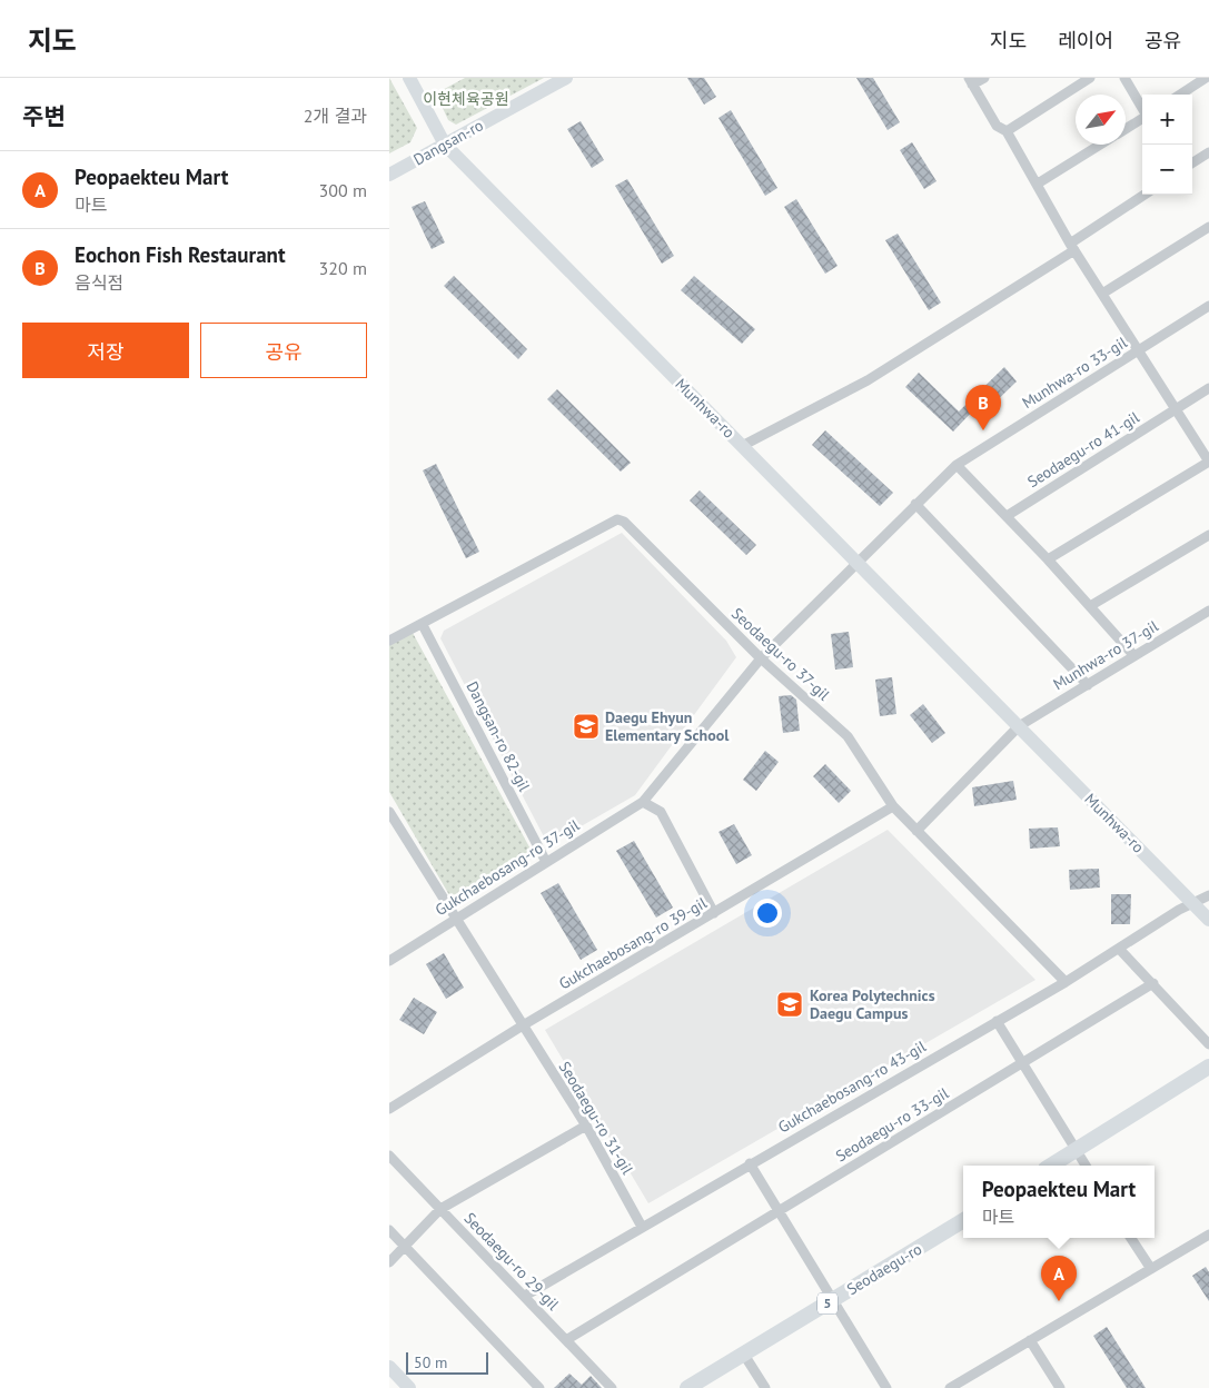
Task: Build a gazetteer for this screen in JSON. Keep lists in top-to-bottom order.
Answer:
{
  "streets": {
    "main road": [
      "Dangsan-ro",
      "Munhwa-ro",
      "Seodaegu-ro",
      "5"
    ],
    "street": [
      "Munhwa-ro 33-gil",
      "Seodaegu-ro 41-gil",
      "Seodaegu-ro 37-gil",
      "Munhwa-ro 37-gil",
      "Dangsan-ro 82-gil",
      "Gukchaebosang-ro 37-gil",
      "Gukchaebosang-ro 39-gil",
      "Gukchaebosang-ro 43-gil",
      "Seodaegu-ro 31-gil",
      "Seodaegu-ro 33-gil",
      "Seodaegu-ro 29-gil"
    ]
  },
  "crossings": [
    ["Dangsan-ro", "Munhwa-ro"],
    ["Munhwa-ro 33-gil", "Munhwa-ro"],
    ["Munhwa-ro 33-gil", "Gukchaebosang-ro 37-gil"],
    ["Munhwa-ro", "Munhwa-ro 37-gil"],
    ["Munhwa-ro", "Gukchaebosang-ro 37-gil"],
    ["Munhwa-ro", "Gukchaebosang-ro 43-gil"],
    ["Seodaegu-ro 37-gil", "Dangsan-ro 82-gil"],
    ["Seodaegu-ro 37-gil", "Gukchaebosang-ro 37-gil"],
    ["Seodaegu-ro 37-gil", "Gukchaebosang-ro 39-gil"],
    ["Seodaegu-ro 37-gil", "Gukchaebosang-ro 43-gil"],
    ["Dangsan-ro 82-gil", "Gukchaebosang-ro 37-gil"],
    ["Gukchaebosang-ro 37-gil", "Seodaegu-ro 31-gil"],
    ["Gukchaebosang-ro 39-gil", "Seodaegu-ro 31-gil"],
    ["Gukchaebosang-ro 43-gil", "Seodaegu-ro 31-gil"],
    ["Gukchaebosang-ro 43-gil", "Seodaegu-ro 29-gil"],
    ["Seodaegu-ro 33-gil", "Seodaegu-ro 29-gil"]
  ],
  "parks": ["이현체육공원"],
  "places": {
    "school or university": ["Daegu Ehyun Elementary School", "Korea Polytechnics Daegu Campus"]
  },
  "scale_bar": "50 m",
  "north": "top right",
  "page": {
    "header": "지도",
    "nav": ["지도", "레이어", "공유"],
    "heading": ["주변", "2개 결과"],
    "map_buttons": ["+", "−"],
    "list": [
      {
        "mark": "A",
        "name": "Peopaekteu Mart",
        "note": "마트",
        "value": "300 m"
      },
      {
        "mark": "B",
        "name": "Eochon Fish Restaurant",
        "note": "음식점",
        "value": "320 m"
      }
    ],
    "buttons": ["저장", "공유"],
    "pins": ["B", "A"],
    "popup": ["Peopaekteu Mart", "마트"],
    "scale": "50 m"
  }
}
